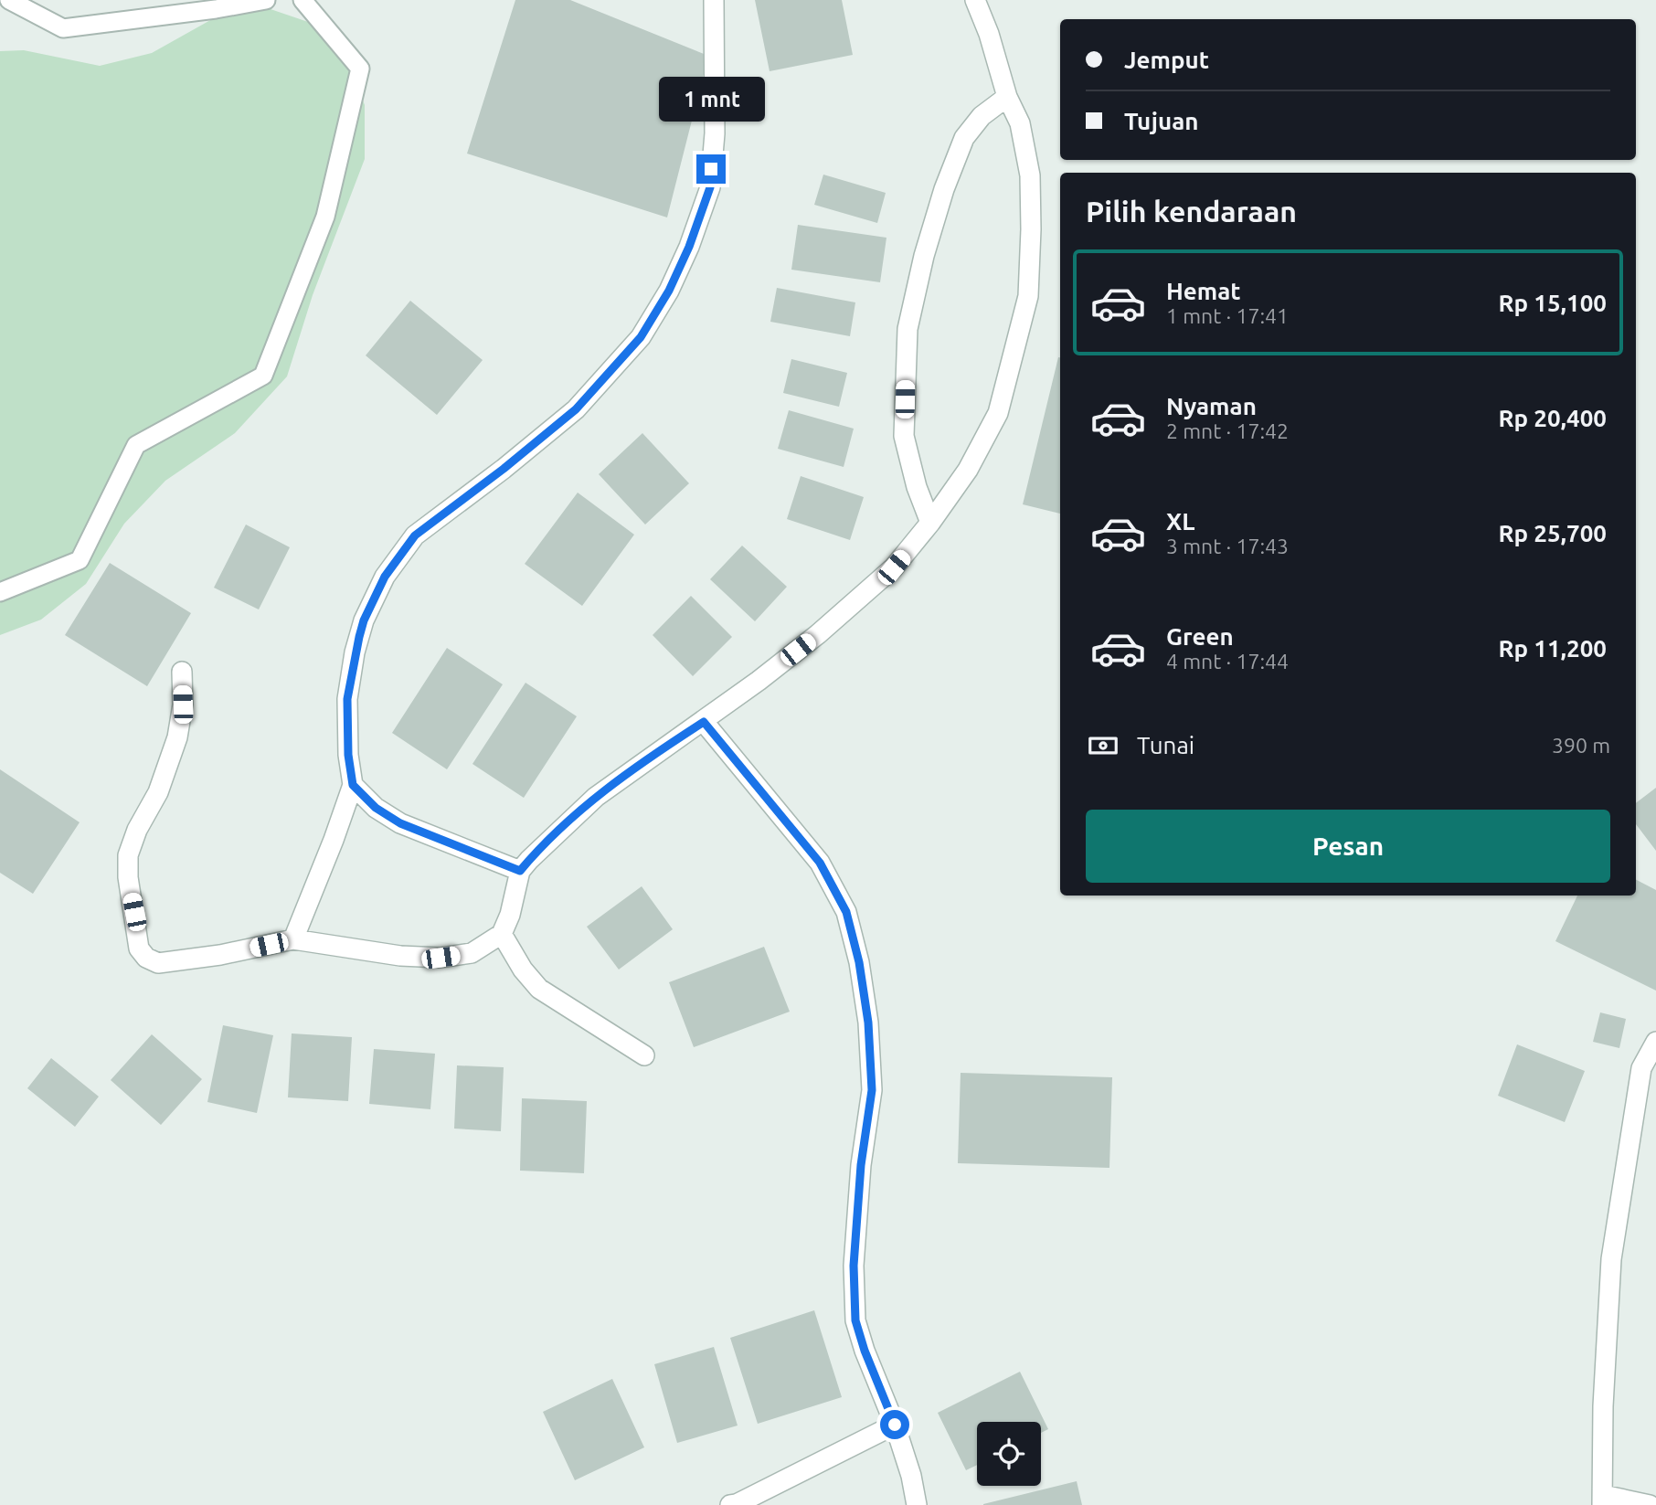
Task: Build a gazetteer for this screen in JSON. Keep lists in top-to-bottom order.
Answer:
{
  "page": {
    "banner": ["Jemput", "Tujuan"],
    "bubble": "1 mnt",
    "heading": "Pilih kendaraan",
    "list": [
      {
        "name": "Hemat",
        "note": "1 mnt · 17:41",
        "value": "Rp 15,100"
      },
      {
        "name": "Nyaman",
        "note": "2 mnt · 17:42",
        "value": "Rp 20,400"
      },
      {
        "name": "XL",
        "note": "3 mnt · 17:43",
        "value": "Rp 25,700"
      },
      {
        "name": "Green",
        "note": "4 mnt · 17:44",
        "value": "Rp 11,200"
      }
    ],
    "pay": ["Tunai", "390 m"],
    "buttons": "Pesan"
  }
}
